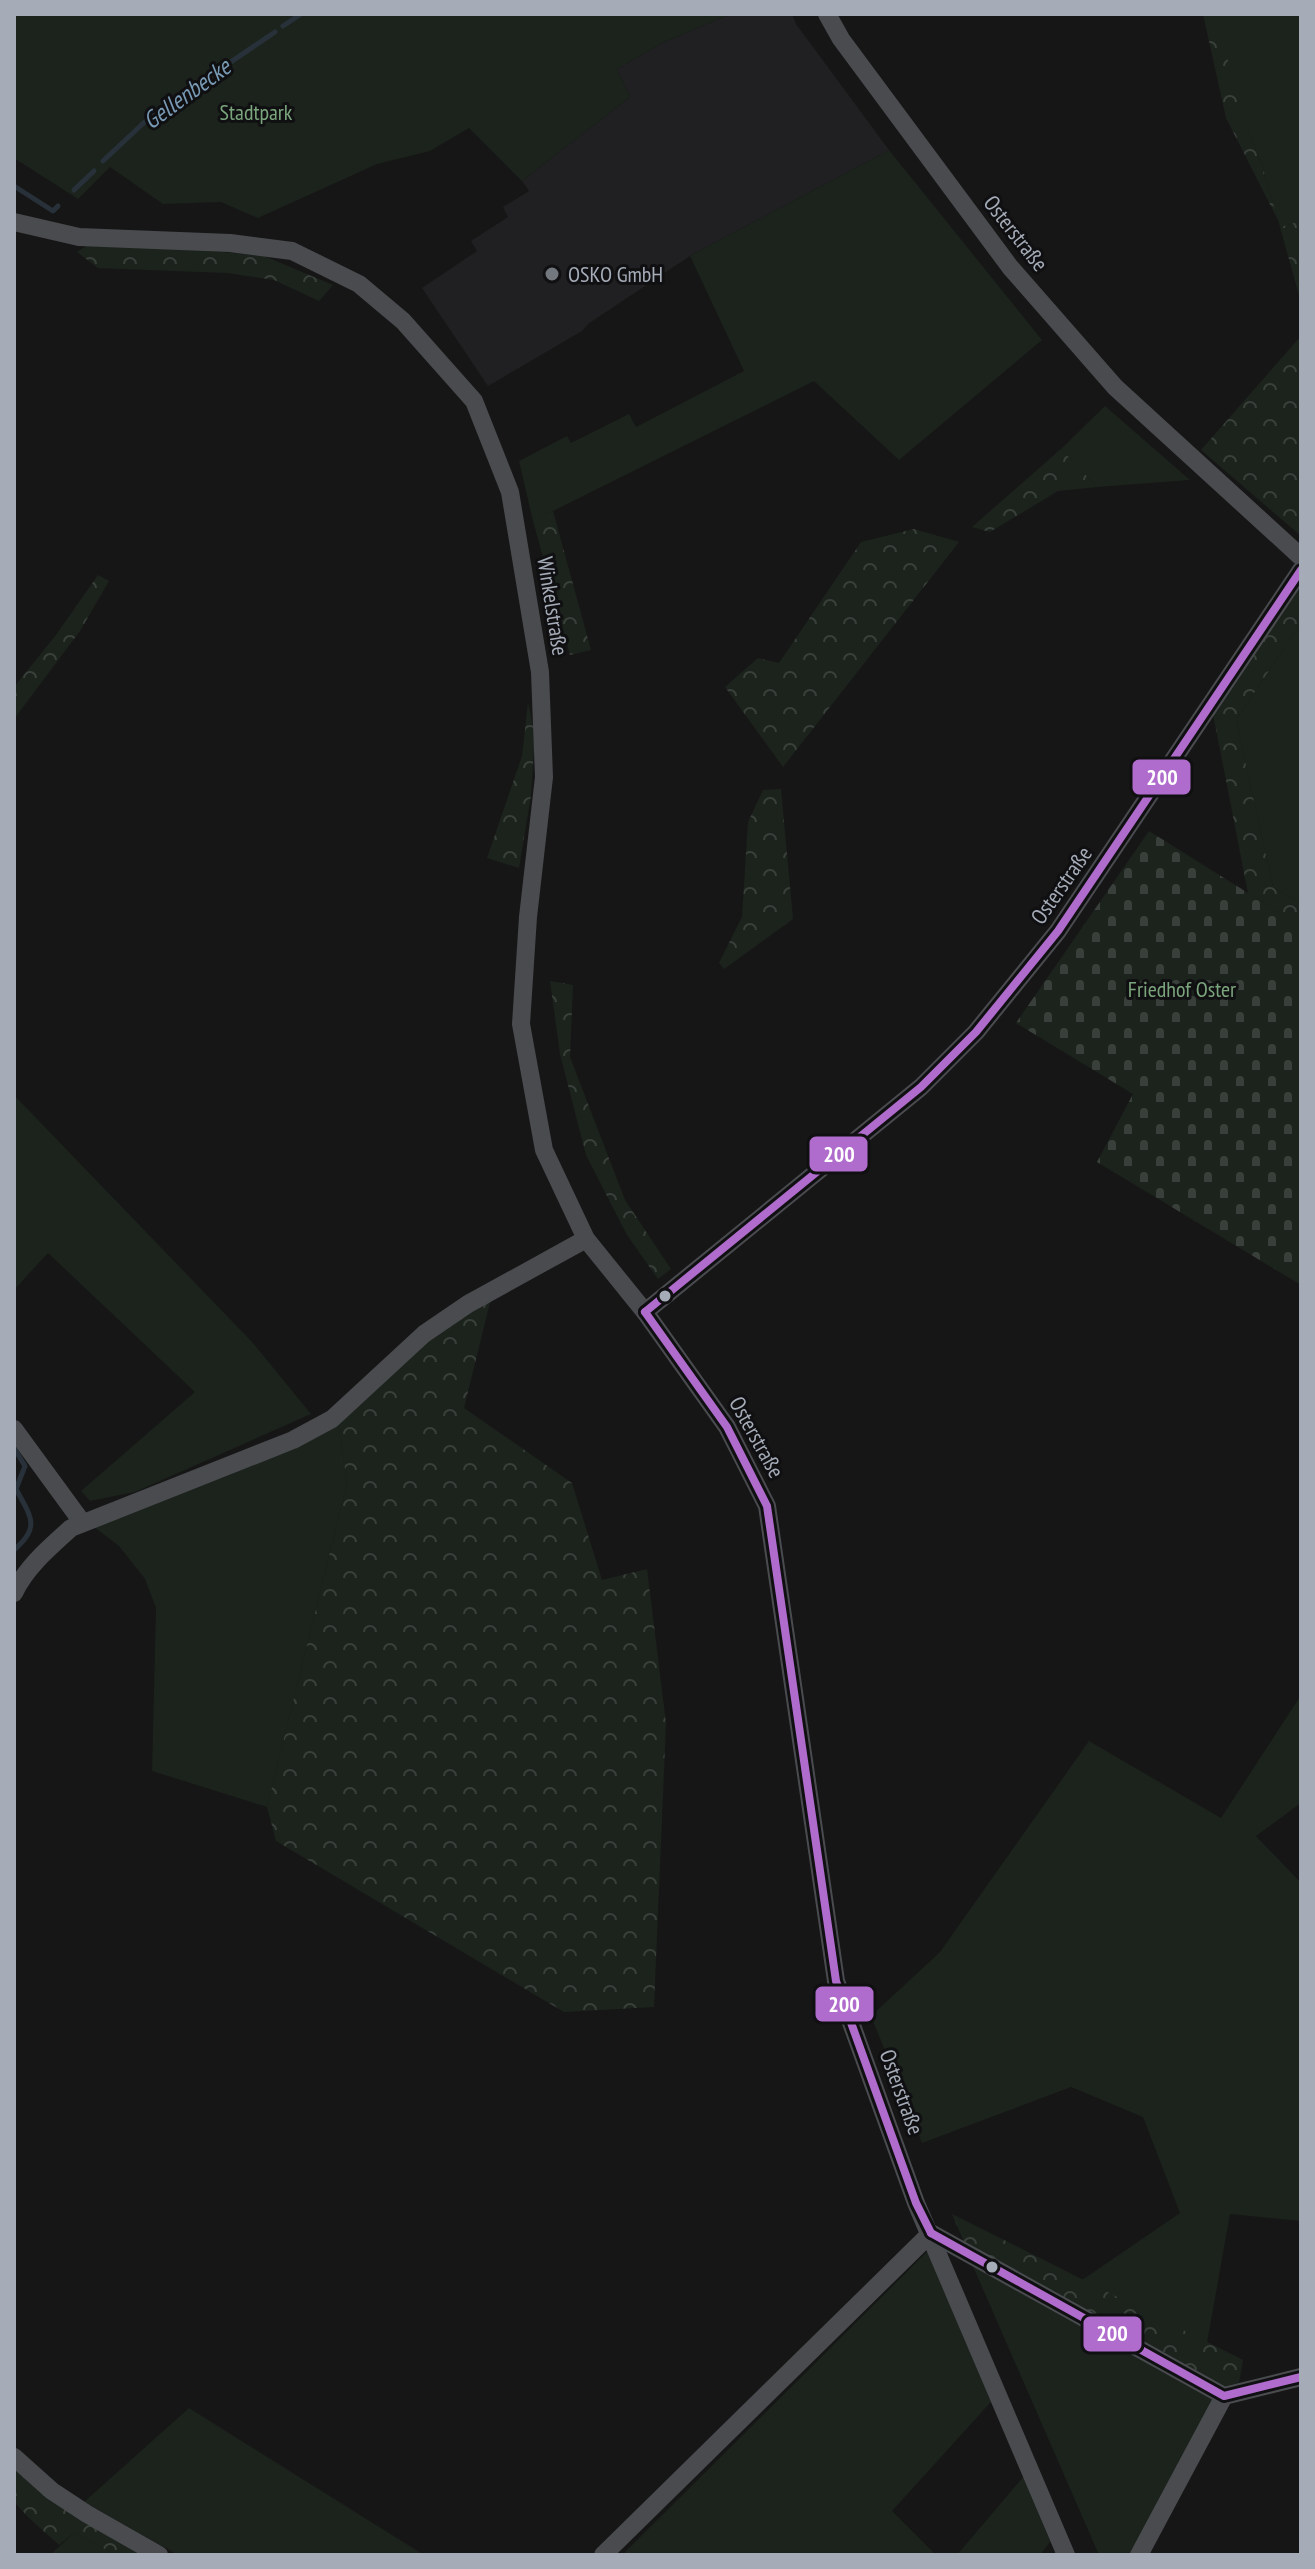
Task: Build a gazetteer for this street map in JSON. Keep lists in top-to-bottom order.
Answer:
{
  "streets": {
    "street": ["Osterstraße", "Winkelstraße"]
  },
  "crossings": [
    ["Osterstraße", "Winkelstraße"]
  ],
  "water": ["Gellenbecke"],
  "parks": ["Stadtpark", "Friedhof Oster"],
  "places": ["OSKO GmbH"],
  "lines": ["transit line 200"]
}
